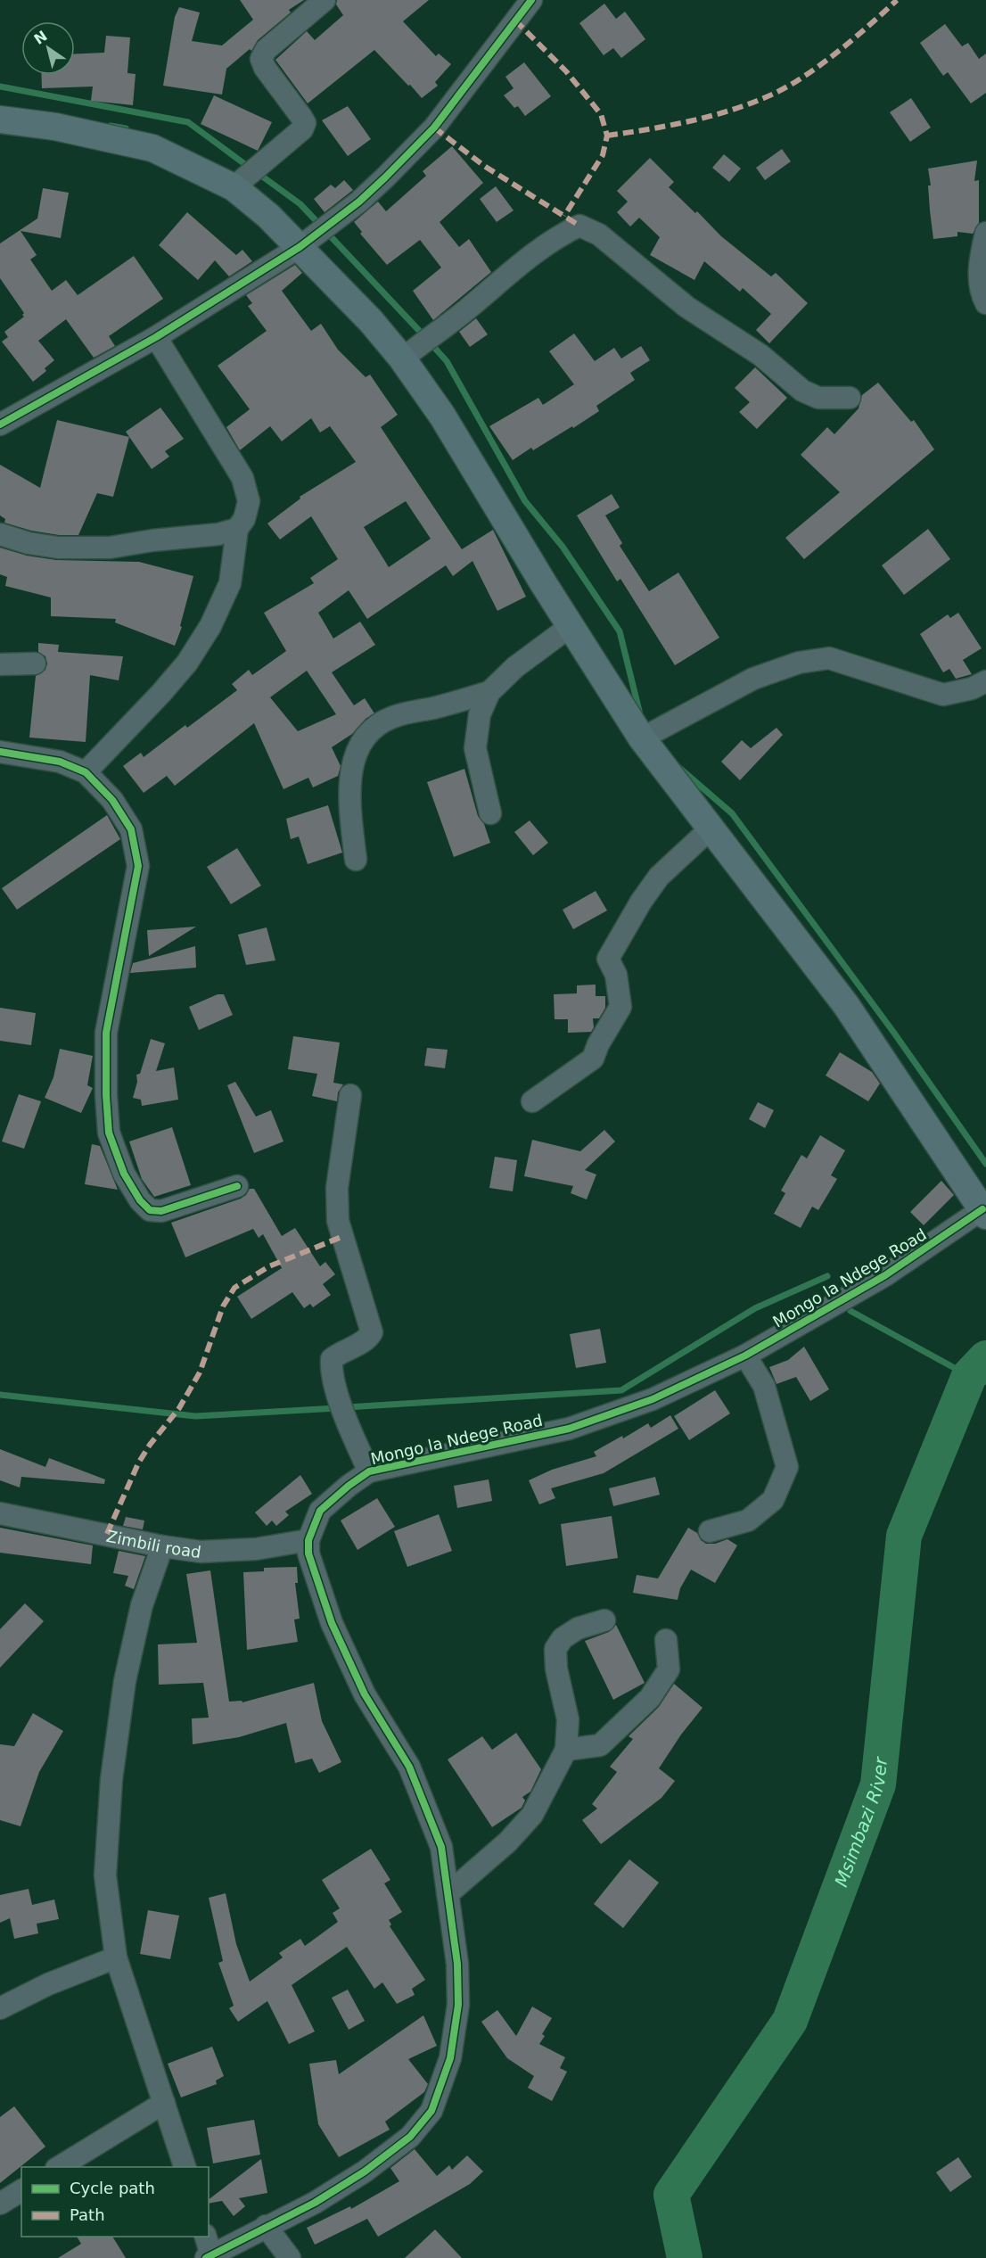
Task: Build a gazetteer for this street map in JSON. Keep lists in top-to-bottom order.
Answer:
{
  "streets": {
    "street": ["Mongo la Ndege Road", "Zimbili road"]
  },
  "crossings": [
    ["Mongo la Ndege Road", "Zimbili road"]
  ],
  "water": ["Msimbazi River"],
  "legend": ["Cycle path", "Path"],
  "north": "top left"
}
